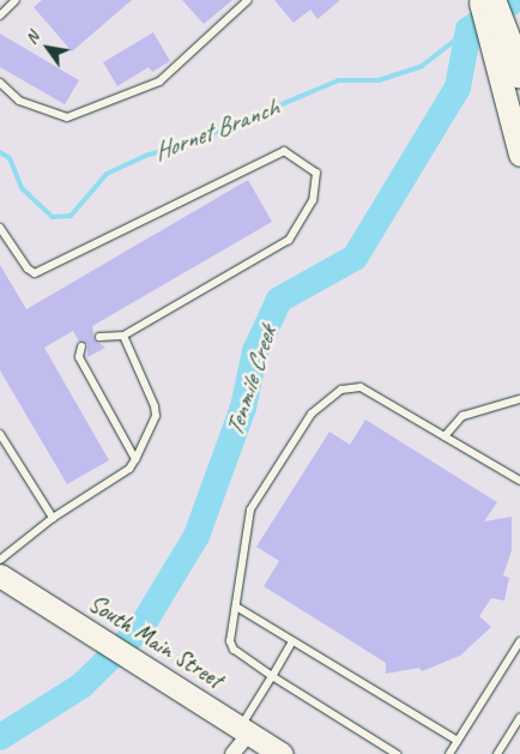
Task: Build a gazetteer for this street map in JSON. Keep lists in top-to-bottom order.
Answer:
{
  "streets": {
    "street": ["South Main Street"]
  },
  "water": ["Hornet Branch", "Tenmile Creek"],
  "north": "top left"
}
